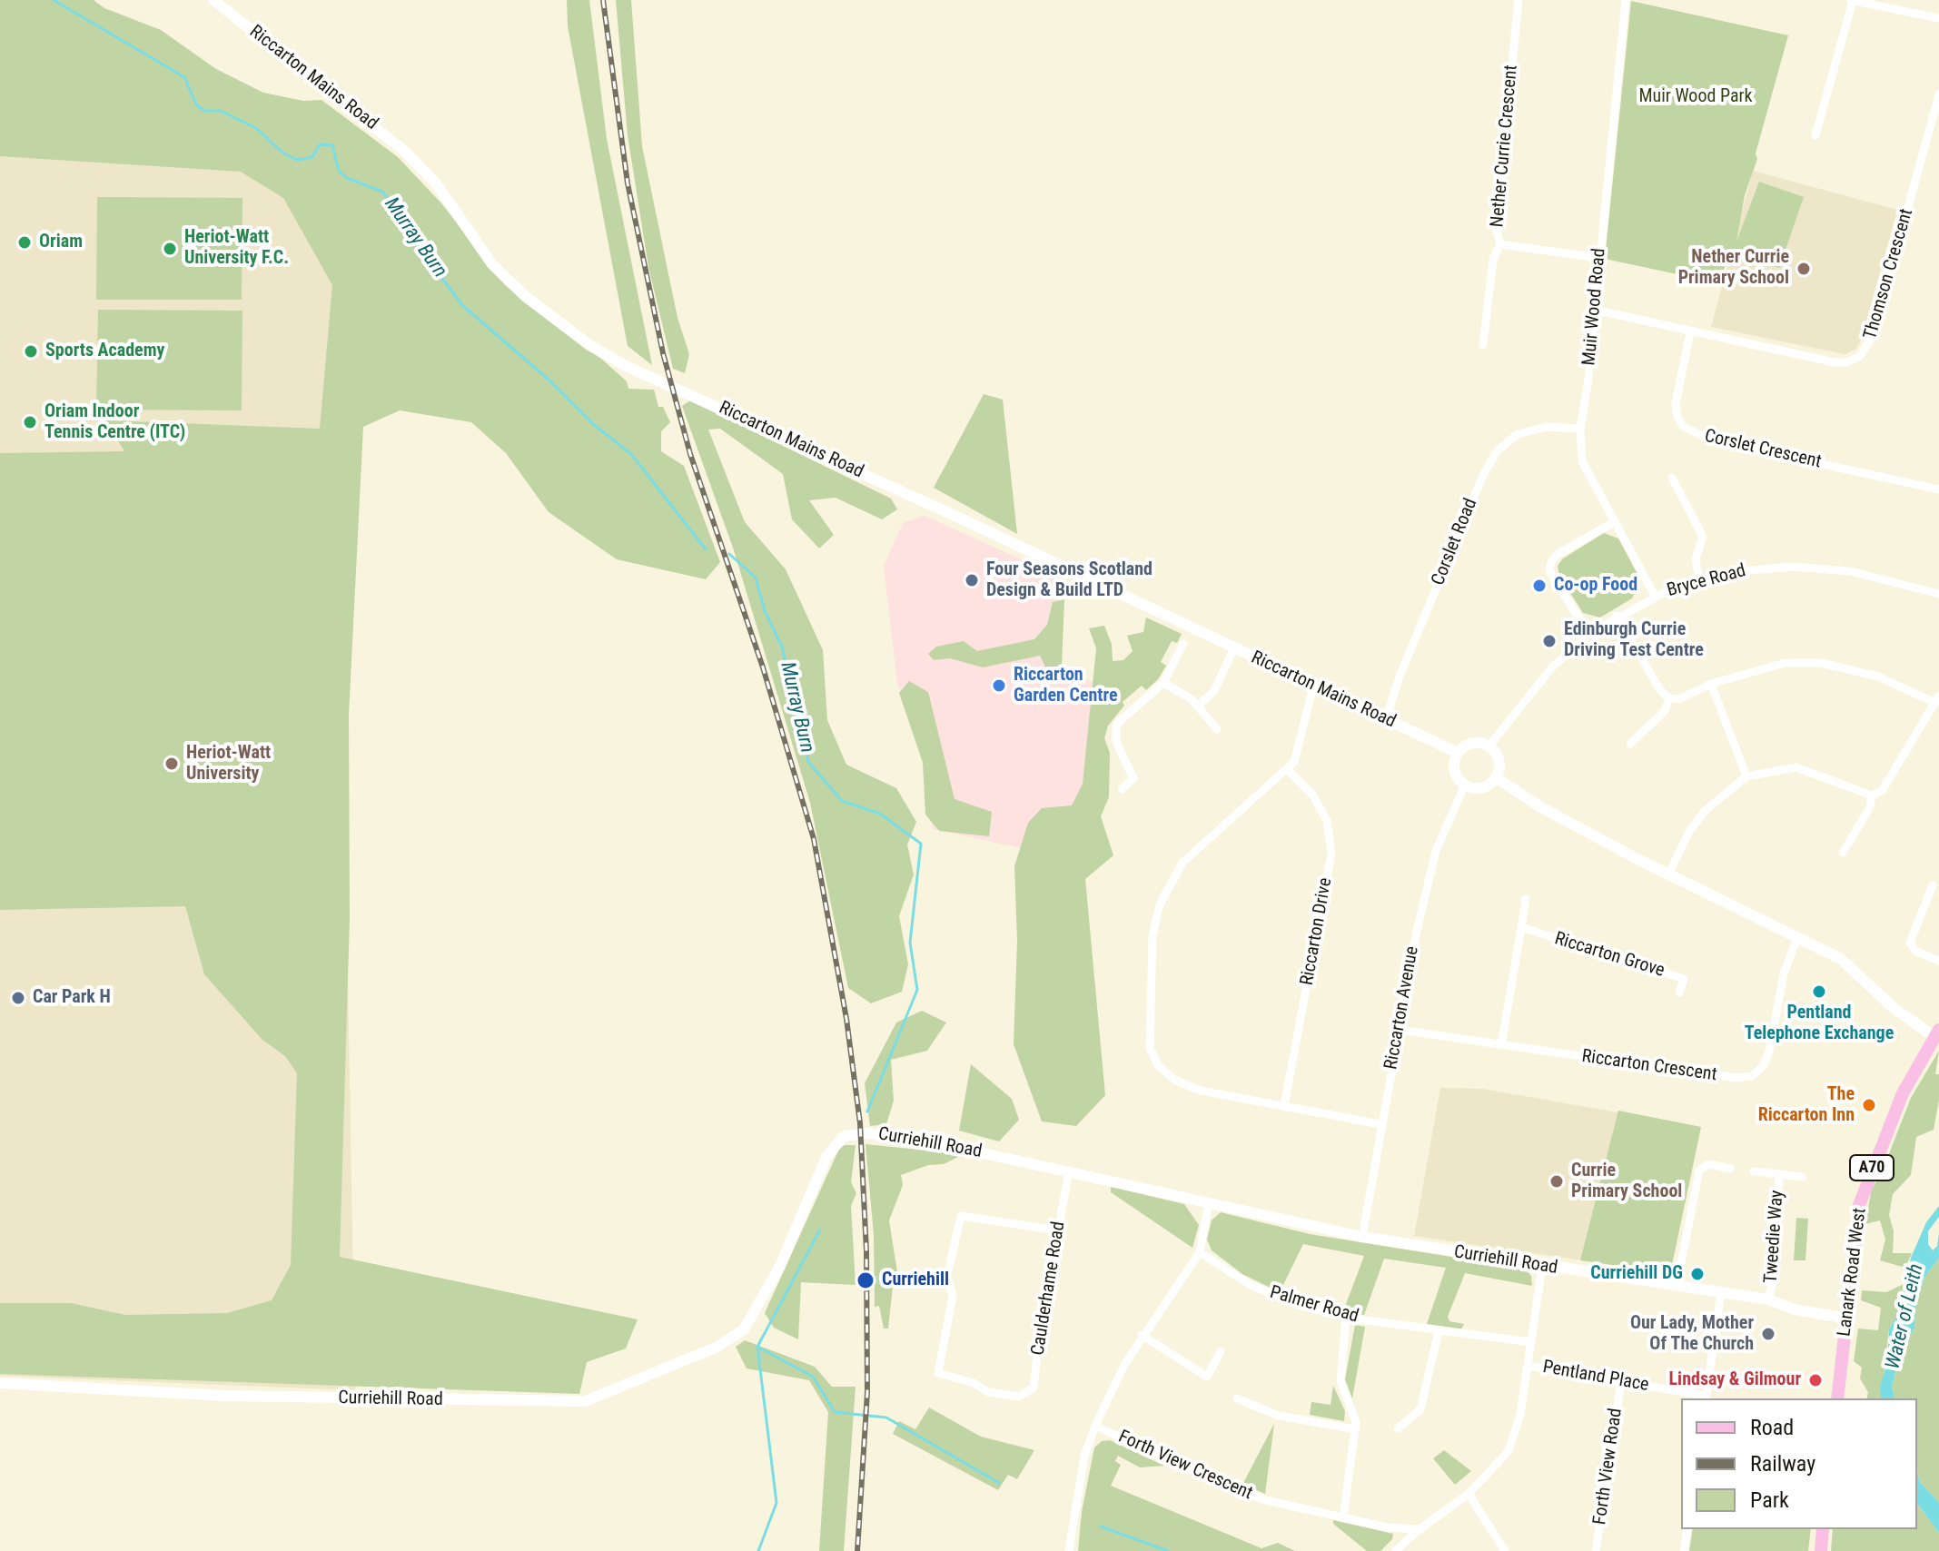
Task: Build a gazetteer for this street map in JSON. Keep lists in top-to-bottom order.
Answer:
{
  "streets": {
    "main road": ["A70", "Lanark Road West"],
    "street": [
      "Riccarton Mains Road",
      "Nether Currie Crescent",
      "Thomson Crescent",
      "Muir Wood Road",
      "Corslet Crescent",
      "Corslet Road",
      "Bryce Road",
      "Riccarton Drive",
      "Riccarton Grove",
      "Riccarton Avenue",
      "Riccarton Crescent",
      "Curriehill Road",
      "Tweedie Way",
      "Caulderhame Road",
      "Palmer Road",
      "Pentland Place",
      "Forth View Crescent",
      "Forth View Road"
    ]
  },
  "crossings": [
    ["Riccarton Mains Road", "Corslet Road"],
    ["Riccarton Mains Road", "Bryce Road"],
    ["Riccarton Mains Road", "Riccarton Avenue"],
    ["Thomson Crescent", "Muir Wood Road"],
    ["Thomson Crescent", "Corslet Crescent"],
    ["Muir Wood Road", "Corslet Road"],
    ["Muir Wood Road", "Bryce Road"],
    ["Bryce Road", "Riccarton Avenue"],
    ["Riccarton Avenue", "Riccarton Crescent"],
    ["Riccarton Avenue", "Curriehill Road"],
    ["Curriehill Road", "Tweedie Way"],
    ["Curriehill Road", "Lanark Road West"],
    ["Curriehill Road", "Caulderhame Road"],
    ["Curriehill Road", "Forth View Crescent"],
    ["Palmer Road", "Forth View Crescent"],
    ["Pentland Place", "Forth View Road"]
  ],
  "water": ["Murray Burn", "Water of Leith"],
  "parks": ["Muir Wood Park"],
  "places": [
    "Oriam",
    "Heriot-Watt University F.C.",
    "Nether Currie Primary School",
    "Sports Academy",
    "Oriam Indoor Tennis Centre (ITC)",
    "Four Seasons Scotland Design & Build LTD",
    "Co-op Food",
    "Edinburgh Currie Driving Test Centre",
    "Riccarton Garden Centre",
    "Heriot-Watt University",
    "Pentland Telephone Exchange",
    "Car Park H",
    "The Riccarton Inn",
    "Currie Primary School",
    "Curriehill DG",
    "Curriehill",
    "Our Lady, Mother Of The Church",
    "Lindsay & Gilmour"
  ],
  "legend": ["Road", "Railway", "Park"]
}
